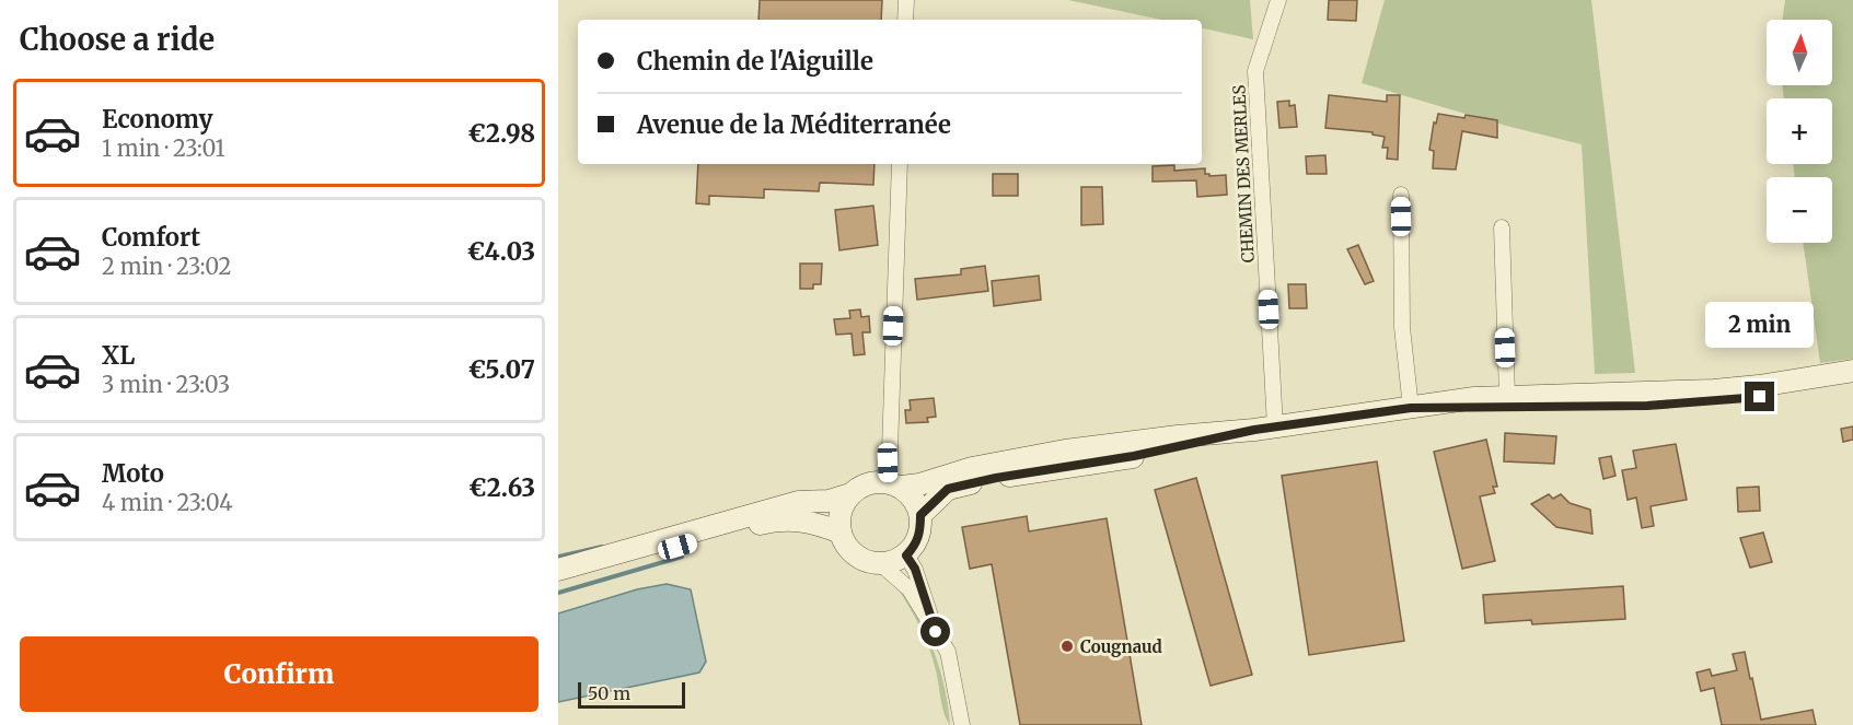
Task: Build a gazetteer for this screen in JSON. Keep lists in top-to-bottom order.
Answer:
{
  "streets": {
    "street": ["CHEMIN DES MERLES"]
  },
  "places": ["Cougnaud"],
  "scale_bar": "50 m",
  "north": "top",
  "page": {
    "heading": "Choose a ride",
    "map_buttons": ["+", "−"],
    "banner": ["Chemin de l'Aiguille", "Avenue de la Méditerranée"],
    "list": [
      {
        "name": "Economy",
        "note": "1 min · 23:01",
        "value": "€2.98"
      },
      {
        "name": "Comfort",
        "note": "2 min · 23:02",
        "value": "€4.03"
      },
      {
        "name": "XL",
        "note": "3 min · 23:03",
        "value": "€5.07"
      },
      {
        "name": "Moto",
        "note": "4 min · 23:04",
        "value": "€2.63"
      }
    ],
    "bubble": "2 min",
    "buttons": "Confirm",
    "scale": "50 m"
  }
}
